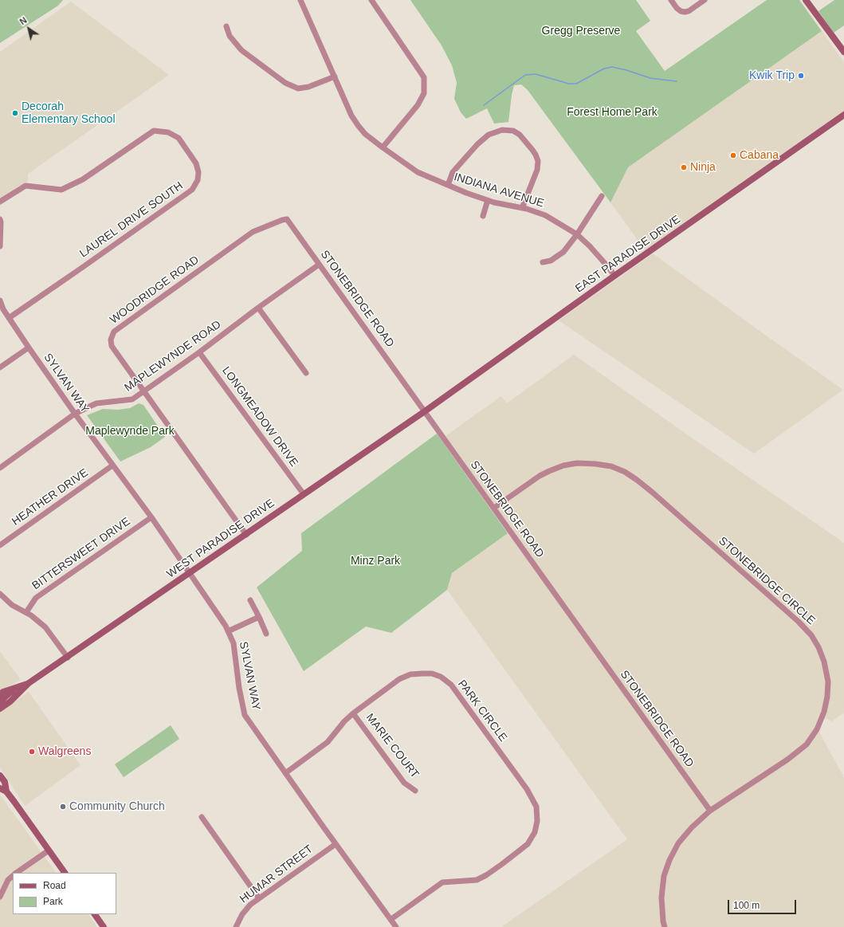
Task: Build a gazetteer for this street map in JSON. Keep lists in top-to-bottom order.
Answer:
{
  "streets": {
    "street": [
      "INDIANA AVENUE",
      "LAUREL DRIVE SOUTH",
      "EAST PARADISE DRIVE",
      "WOODRIDGE ROAD",
      "STONEBRIDGE ROAD",
      "MAPLEWYNDE ROAD",
      "SYLVAN WAY",
      "LONGMEADOW DRIVE",
      "HEATHER DRIVE",
      "WEST PARADISE DRIVE",
      "BITTERSWEET DRIVE",
      "STONEBRIDGE CIRCLE",
      "PARK CIRCLE",
      "MARIE COURT",
      "HUMAR STREET"
    ]
  },
  "crossings": [
    ["INDIANA AVENUE", "EAST PARADISE DRIVE"],
    ["LAUREL DRIVE SOUTH", "SYLVAN WAY"],
    ["EAST PARADISE DRIVE", "STONEBRIDGE ROAD"],
    ["EAST PARADISE DRIVE", "WEST PARADISE DRIVE"],
    ["WOODRIDGE ROAD", "STONEBRIDGE ROAD"],
    ["WOODRIDGE ROAD", "MAPLEWYNDE ROAD"],
    ["WOODRIDGE ROAD", "WEST PARADISE DRIVE"],
    ["STONEBRIDGE ROAD", "MAPLEWYNDE ROAD"],
    ["STONEBRIDGE ROAD", "WEST PARADISE DRIVE"],
    ["STONEBRIDGE ROAD", "STONEBRIDGE CIRCLE"],
    ["MAPLEWYNDE ROAD", "SYLVAN WAY"],
    ["MAPLEWYNDE ROAD", "LONGMEADOW DRIVE"],
    ["SYLVAN WAY", "HEATHER DRIVE"],
    ["SYLVAN WAY", "WEST PARADISE DRIVE"],
    ["SYLVAN WAY", "BITTERSWEET DRIVE"],
    ["SYLVAN WAY", "PARK CIRCLE"],
    ["SYLVAN WAY", "HUMAR STREET"],
    ["LONGMEADOW DRIVE", "WEST PARADISE DRIVE"],
    ["PARK CIRCLE", "MARIE COURT"]
  ],
  "parks": [
    "Gregg Preserve",
    "Forest Home Park",
    "Maplewynde Park",
    "Minz Park"
  ],
  "places": [
    "Kwik Trip",
    "Decorah Elementary School",
    "Cabana",
    "Ninja",
    "Walgreens",
    "Community Church"
  ],
  "legend": ["Road", "Park"],
  "scale_bar": "100 m",
  "north": "top left"
}
